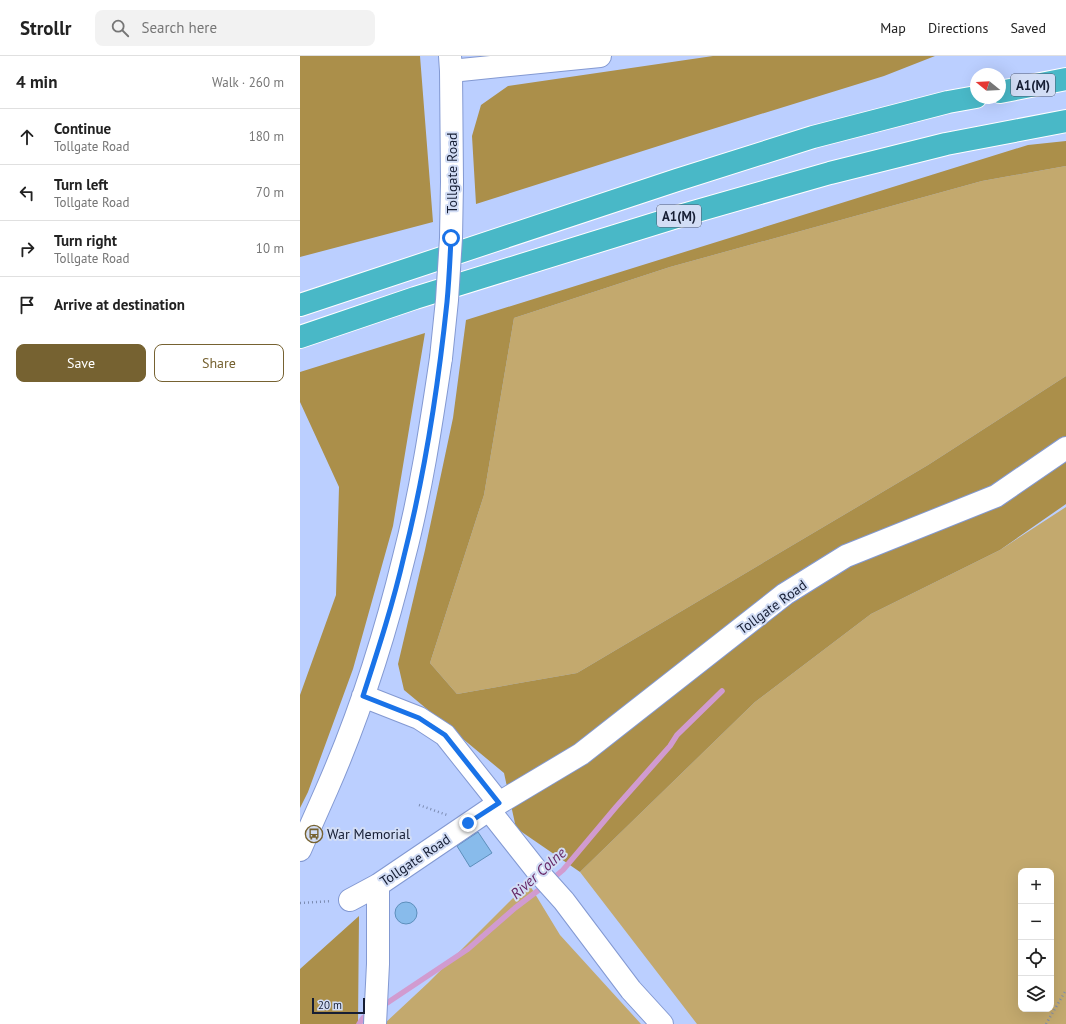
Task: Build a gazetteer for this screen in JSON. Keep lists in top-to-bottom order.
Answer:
{
  "streets": {
    "highway": ["A1(M)"],
    "street": ["Tollgate Road"]
  },
  "water": ["River Colne"],
  "places": {
    "bus stop": ["War Memorial"]
  },
  "scale_bar": "20 m",
  "north": "left",
  "page": {
    "header": "Strollr",
    "search": "Search here",
    "nav": ["Map", "Directions", "Saved"],
    "heading": ["4 min", "Walk · 260 m"],
    "list": [
      ["Continue", "Tollgate Road", "180 m"],
      ["Turn left", "Tollgate Road", "70 m"],
      ["Turn right", "Tollgate Road", "10 m"],
      "Arrive at destination"
    ],
    "buttons": ["Save", "Share"],
    "map_buttons": ["+", "−"],
    "scale": "20 m"
  }
}
